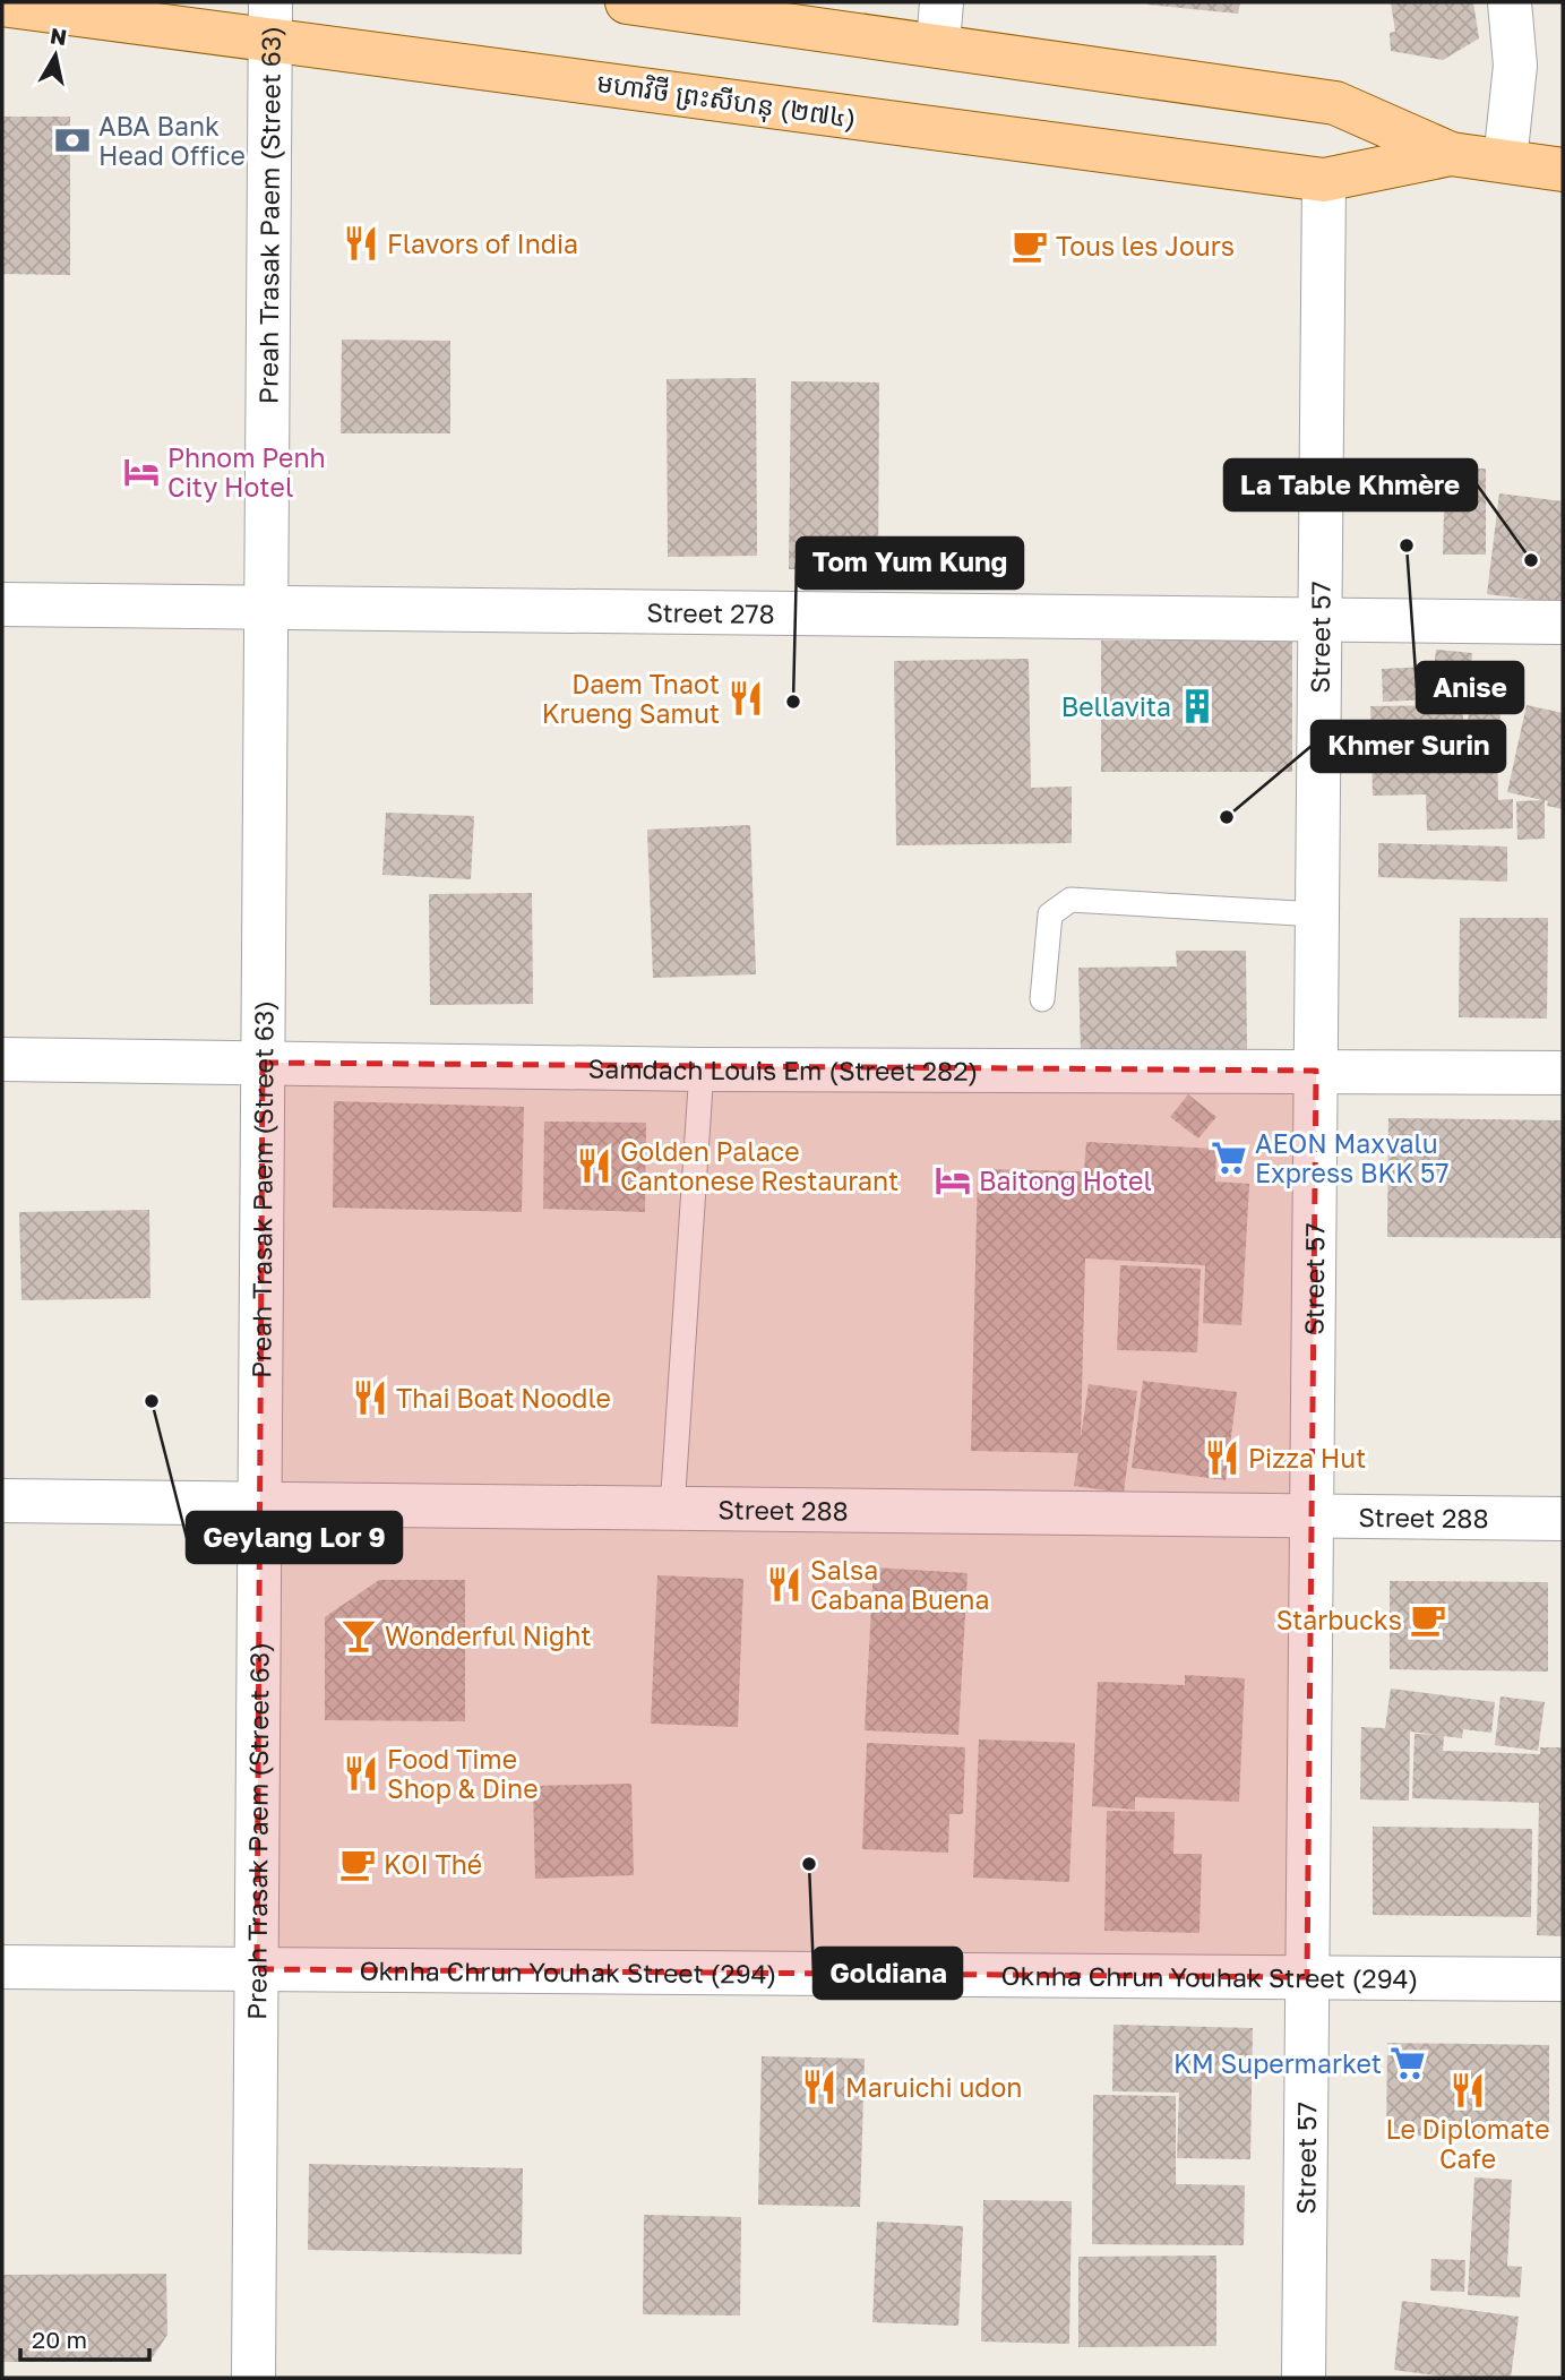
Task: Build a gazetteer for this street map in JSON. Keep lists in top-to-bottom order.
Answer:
{
  "streets": {
    "main road": ["មហាវិថី ព្រះសីហនុ (២៧៤)"],
    "street": [
      "Preah Trasak Paem (Street 63)",
      "Street 278",
      "Street 57",
      "Samdach Louis Em (Street 282)",
      "Street 288",
      "Oknha Chrun Youhak Street (294)"
    ]
  },
  "crossings": [
    ["មហាវិថី ព្រះសីហនុ (២៧៤)", "Preah Trasak Paem (Street 63)"],
    ["មហាវិថី ព្រះសីហនុ (២៧៤)", "Street 57"],
    ["Preah Trasak Paem (Street 63)", "Street 278"],
    ["Preah Trasak Paem (Street 63)", "Samdach Louis Em (Street 282)"],
    ["Preah Trasak Paem (Street 63)", "Street 288"],
    ["Preah Trasak Paem (Street 63)", "Oknha Chrun Youhak Street (294)"],
    ["Street 278", "Street 57"],
    ["Street 57", "Samdach Louis Em (Street 282)"],
    ["Street 57", "Street 288"],
    ["Street 57", "Oknha Chrun Youhak Street (294)"]
  ],
  "places": {
    "bank": ["ABA Bank Head Office"],
    "restaurant": [
      "Flavors of India",
      "Daem Tnaot Krueng Samut",
      "Golden Palace Cantonese Restaurant",
      "Thai Boat Noodle",
      "Pizza Hut",
      "Salsa Cabana Buena",
      "Food Time Shop & Dine",
      "Maruichi udon",
      "Le Diplomate Cafe"
    ],
    "cafe": ["Tous les Jours", "Starbucks", "KOI Thé"],
    "hotel": ["Phnom Penh City Hotel", "Baitong Hotel"],
    "other": [
      "Anise",
      "La Table Khmère",
      "Tom Yum Kung",
      "Khmer Surin",
      "Geylang Lor 9",
      "Goldiana"
    ],
    "building": ["Bellavita"],
    "supermarket": ["AEON Maxvalu Express BKK 57", "KM Supermarket"],
    "bar": ["Wonderful Night"]
  },
  "scale_bar": "20 m",
  "north": "top"
}
